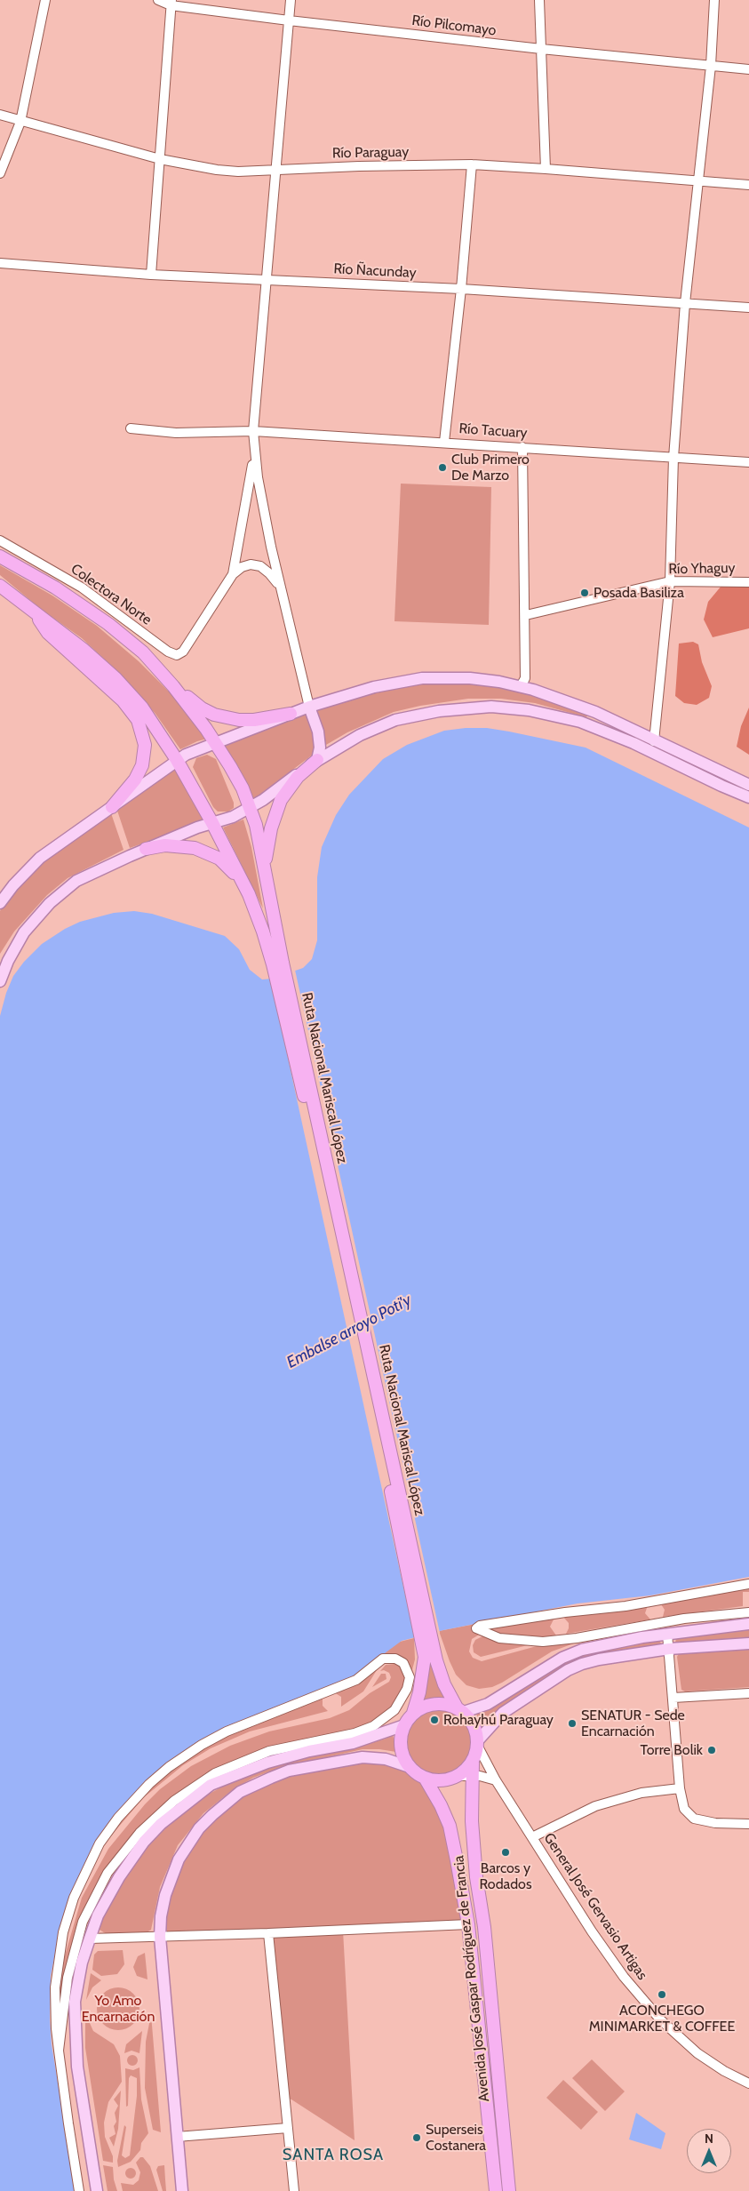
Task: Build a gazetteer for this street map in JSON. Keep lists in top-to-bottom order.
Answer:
{
  "streets": {
    "highway": ["Ruta Nacional Mariscal López", "Avenida José Gaspar Rodríguez de Francia"],
    "street": [
      "Río Pilcomayo",
      "Río Paraguay",
      "Río Ñacunday",
      "Río Tacuary",
      "Río Yhaguy",
      "Colectora Norte",
      "General José Gervasio Artigas"
    ]
  },
  "crossings": [
    ["Ruta Nacional Mariscal López", "General José Gervasio Artigas"],
    ["Ruta Nacional Mariscal López", "Avenida José Gaspar Rodríguez de Francia"],
    ["General José Gervasio Artigas", "Avenida José Gaspar Rodríguez de Francia"]
  ],
  "districts": ["SANTA ROSA"],
  "water": ["Embalse arroyo Poti'y"],
  "parks": ["Yo Amo Encarnación"],
  "places": [
    "Club Primero De Marzo",
    "Posada Basiliza",
    "Rohayhú Paraguay",
    "SENATUR - Sede Encarnación",
    "Torre Bolik",
    "Barcos y Rodados",
    "ACONCHEGO MINIMARKET & COFFEE",
    "Superseis Costanera"
  ],
  "north": "top"
}
